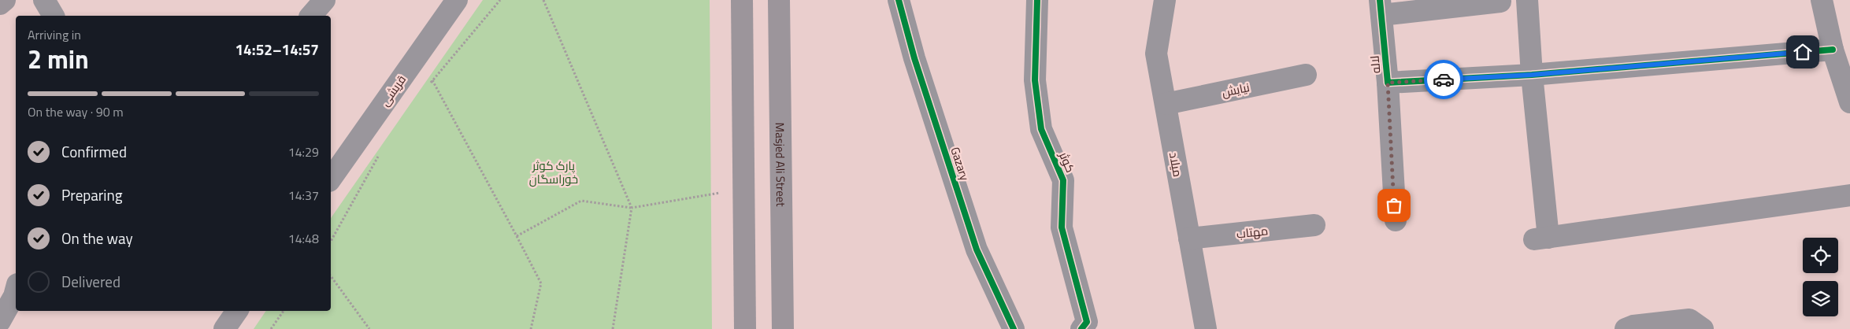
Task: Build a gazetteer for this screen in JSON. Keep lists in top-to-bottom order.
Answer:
{
  "streets": {
    "main road": ["Masjed Ali Street"],
    "street": [
      "لاله",
      "نیایش",
      "قریشی",
      "کوثر",
      "Gazary",
      "میلاد",
      "مهتاب"
    ]
  },
  "crossings": [
    ["نیایش", "میلاد"],
    ["میلاد", "مهتاب"]
  ],
  "parks": ["پارک کوثر خوراسگان"],
  "page": {
    "heading": ["2 min", "Arriving in", "14:52–14:57"],
    "bar": "On the way · 90 m",
    "list": [
      ["Confirmed", "14:29"],
      ["Preparing", "14:37"],
      ["On the way", "14:48"],
      "Delivered"
    ]
  }
}
